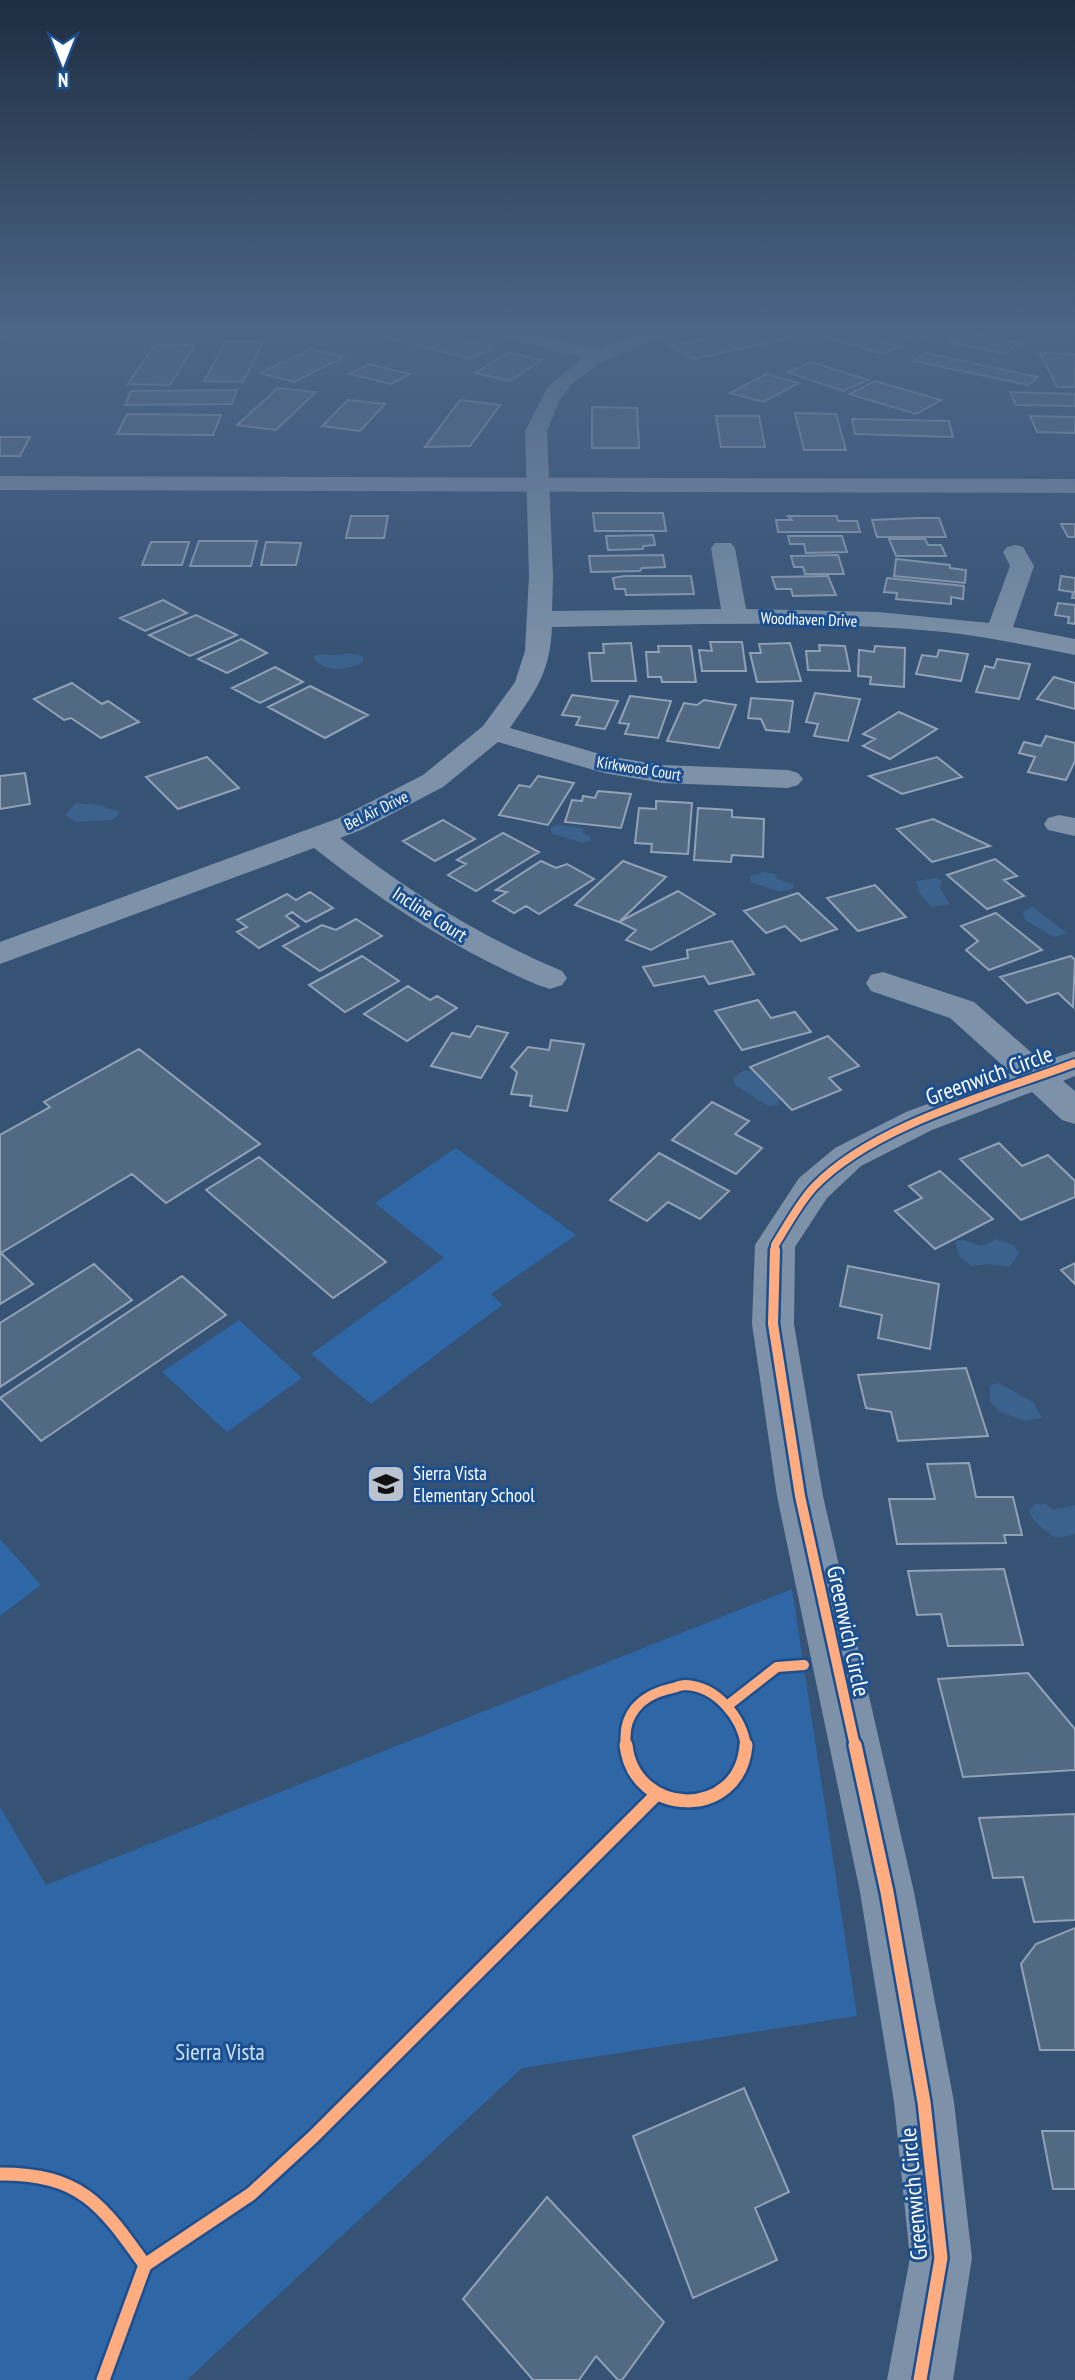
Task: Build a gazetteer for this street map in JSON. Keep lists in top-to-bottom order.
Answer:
{
  "streets": {
    "street": [
      "Woodhaven Drive",
      "Kirkwood Court",
      "Bel Air Drive",
      "Incline Court",
      "Greenwich Circle"
    ]
  },
  "crossings": [
    ["Woodhaven Drive", "Bel Air Drive"],
    ["Kirkwood Court", "Bel Air Drive"],
    ["Bel Air Drive", "Incline Court"]
  ],
  "parks": ["Sierra Vista"],
  "places": {
    "school or university": ["Sierra Vista Elementary School"]
  },
  "north": "bottom"
}
